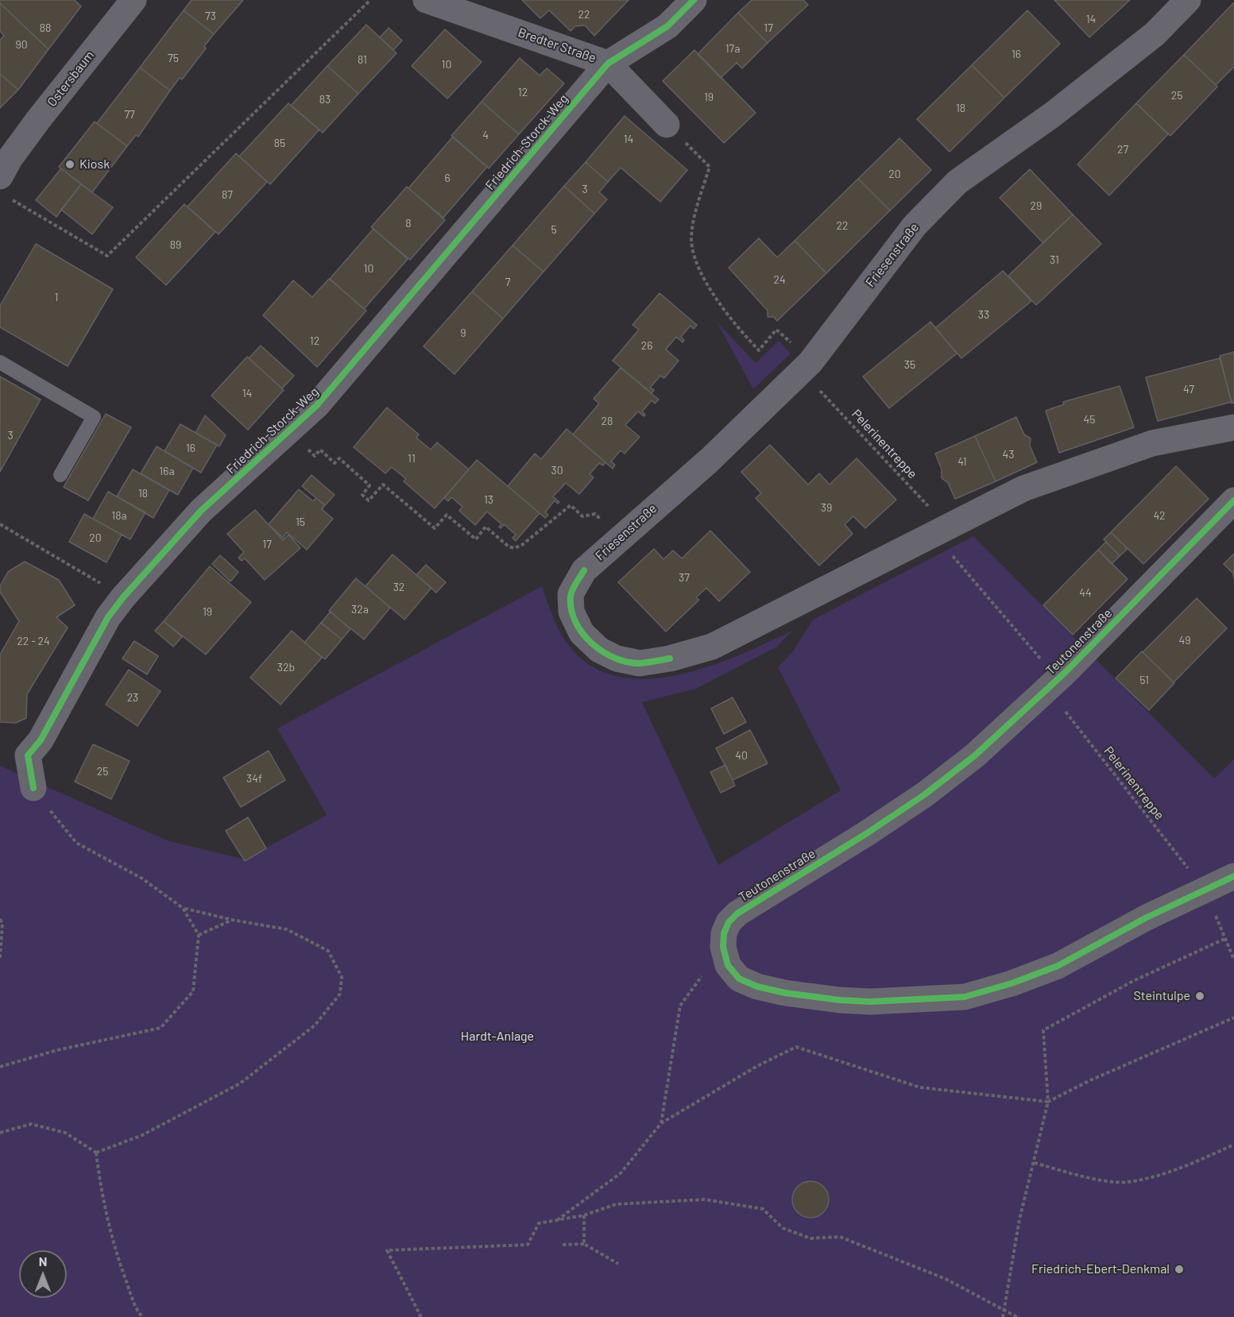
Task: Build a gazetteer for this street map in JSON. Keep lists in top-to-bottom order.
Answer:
{
  "streets": {
    "street": [
      "Bredter Straße",
      "Ostersbaum",
      "Friedrich-Storck-Weg",
      "Friesenstraße",
      "Teutonenstraße"
    ],
    "path": ["Pelerinentreppe"]
  },
  "crossings": [
    ["Bredter Straße", "Friedrich-Storck-Weg"],
    ["Pelerinentreppe", "Teutonenstraße"]
  ],
  "parks": ["Hardt-Anlage"],
  "places": ["Kiosk", "Steintulpe", "Friedrich-Ebert-Denkmal"],
  "house_numbers": [
    "22",
    "73",
    "14",
    "88",
    "17",
    "90",
    "17a",
    "16",
    "75",
    "81",
    "10",
    "12",
    "25",
    "19",
    "83",
    "18",
    "77",
    "4",
    "14",
    "85",
    "27",
    "20",
    "6",
    "3",
    "87",
    "29",
    "8",
    "22",
    "5",
    "89",
    "31",
    "10",
    "24",
    "7",
    "1",
    "33",
    "9",
    "12",
    "26",
    "35",
    "47",
    "14",
    "45",
    "28",
    "3",
    "16",
    "43",
    "11",
    "41",
    "30",
    "16a",
    "18",
    "13",
    "39",
    "18a",
    "42",
    "15",
    "20",
    "17",
    "37",
    "32",
    "44",
    "32a",
    "19",
    "49",
    "22 - 24",
    "32b",
    "51",
    "23",
    "40",
    "25",
    "34f"
  ],
  "north": "top"
}
